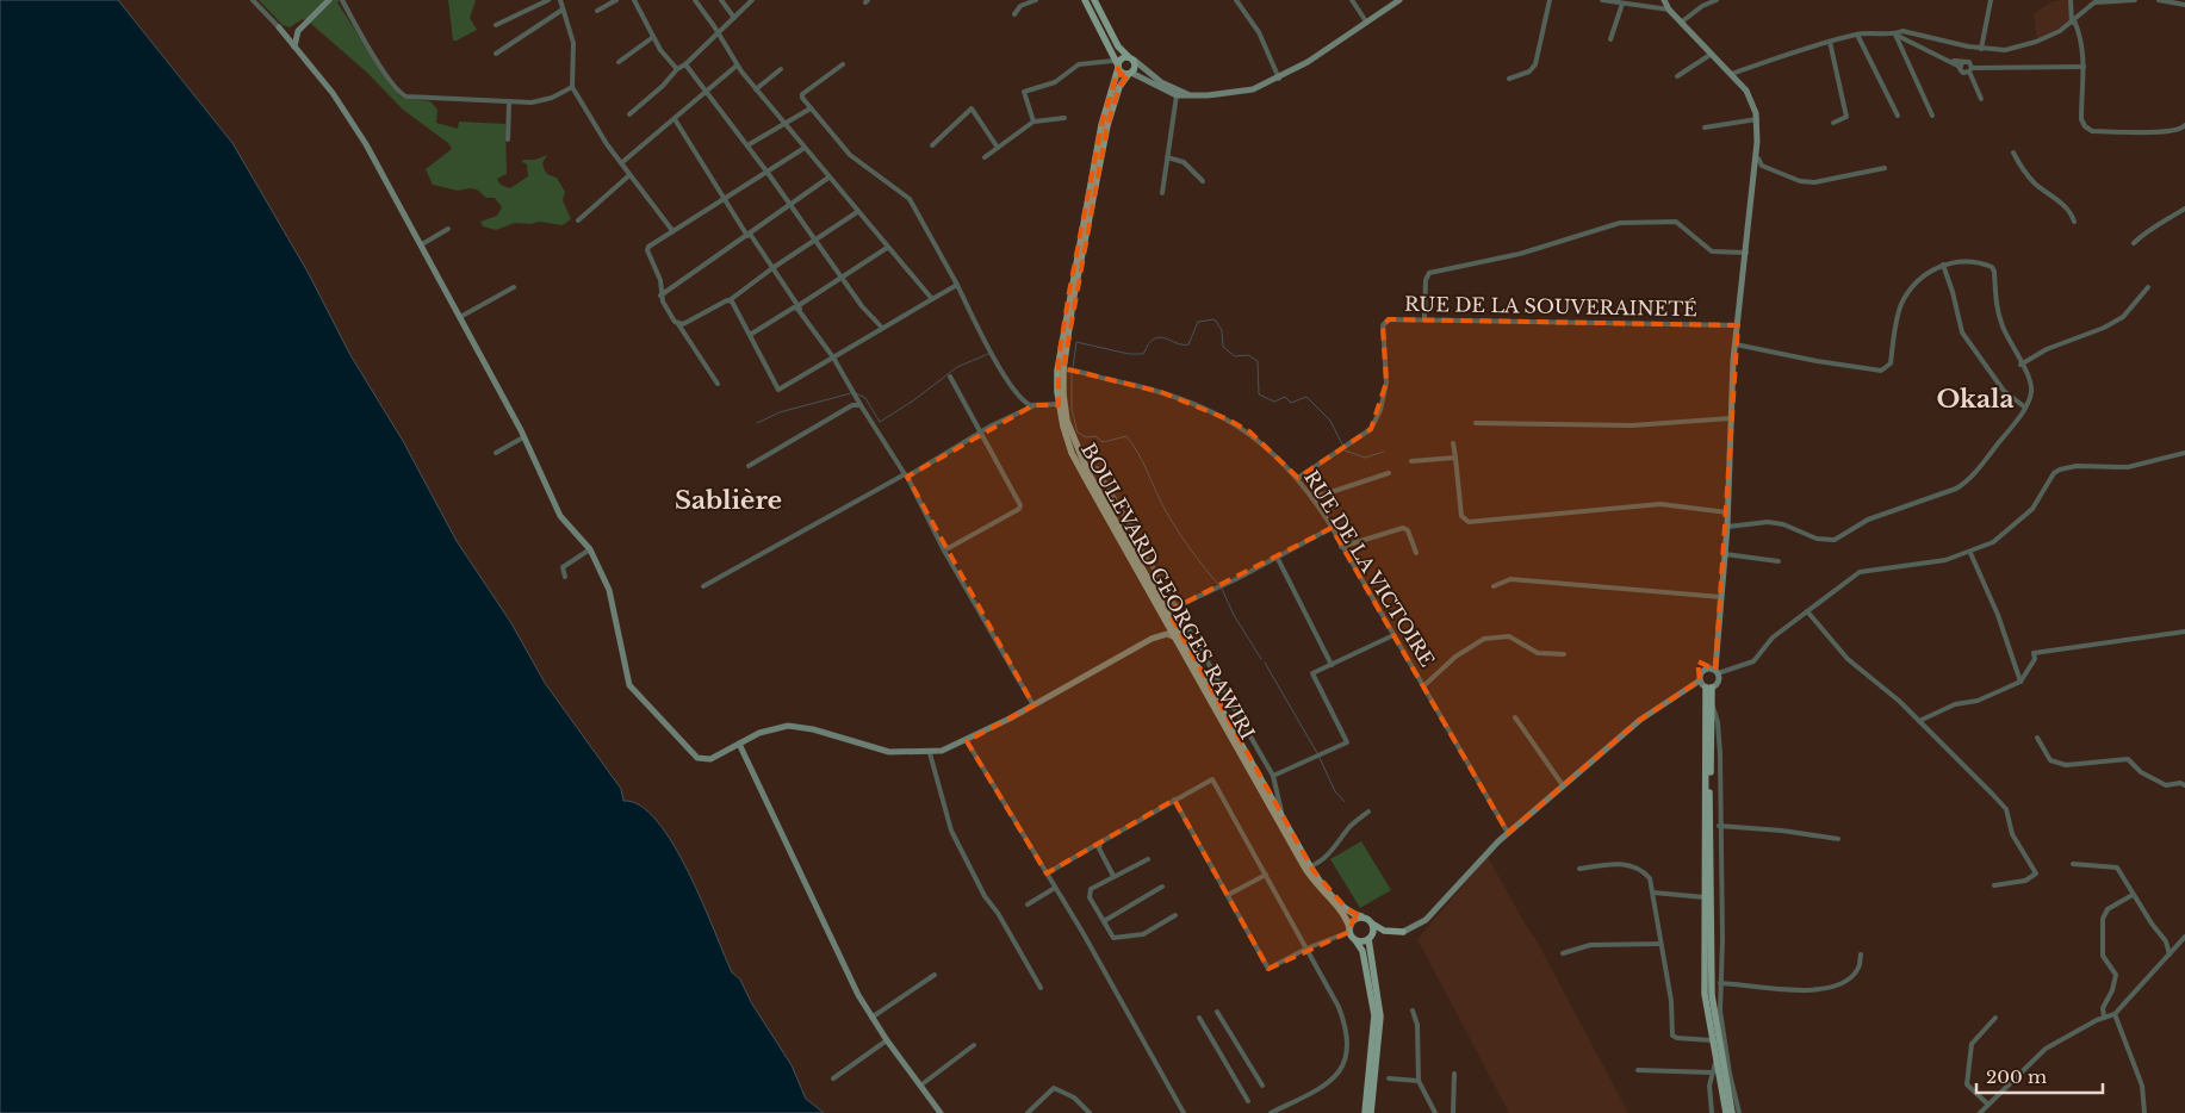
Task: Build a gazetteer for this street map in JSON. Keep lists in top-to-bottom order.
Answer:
{
  "streets": {
    "main road": ["BOULEVARD GEORGES RAWIRI"],
    "street": ["RUE DE LA SOUVERAINETÉ", "RUE DE LA VICTOIRE"]
  },
  "crossings": [
    ["RUE DE LA SOUVERAINETÉ", "RUE DE LA VICTOIRE"],
    ["RUE DE LA VICTOIRE", "BOULEVARD GEORGES RAWIRI"]
  ],
  "districts": ["Okala", "Sablière"],
  "scale_bar": "200 m"
}
